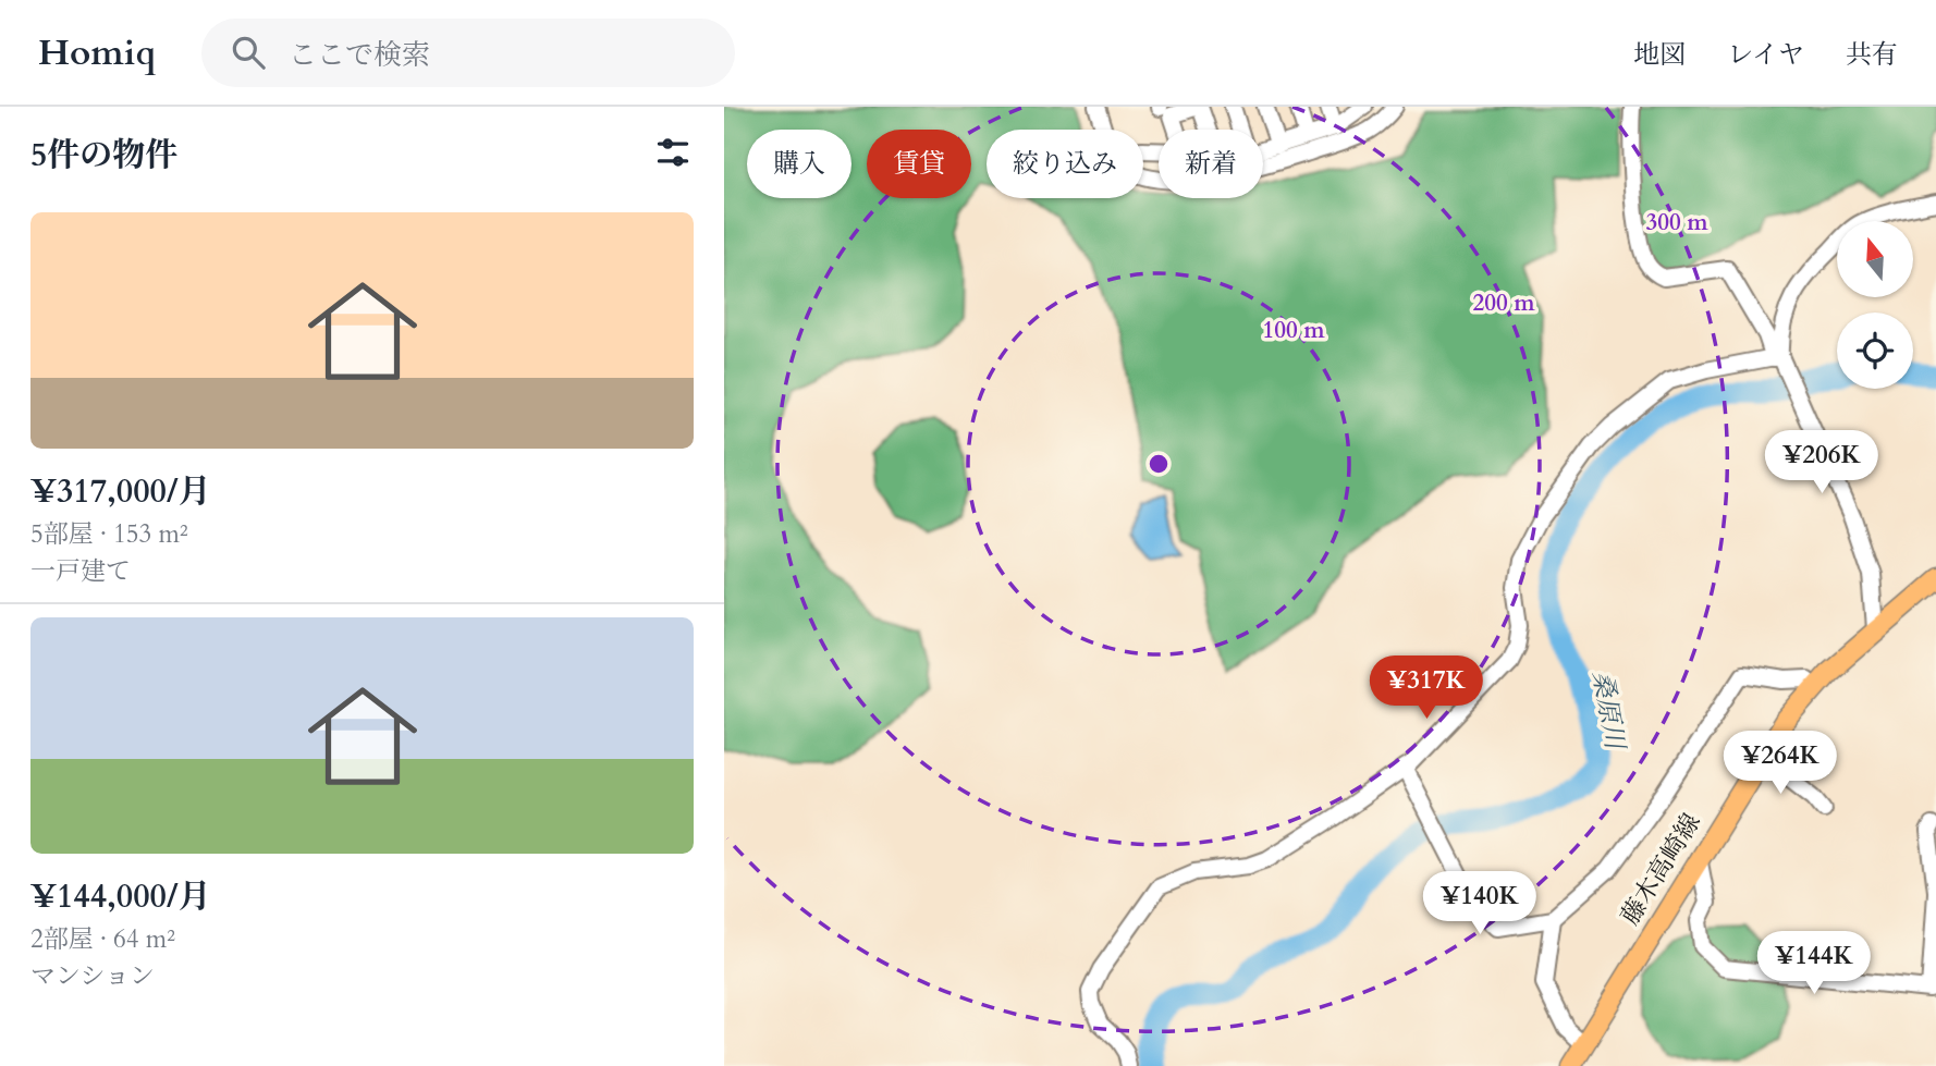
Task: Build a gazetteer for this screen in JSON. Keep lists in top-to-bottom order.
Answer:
{
  "streets": {
    "main road": ["藤木高崎線"]
  },
  "water": ["桑原川"],
  "north": "top",
  "page": {
    "header": "Homiq",
    "search": "ここで検索",
    "nav": ["地図", "レイヤ", "共有"],
    "heading": "5件の物件",
    "chip": [
      "購入",
      "賃貸",
      "絞り込み",
      "新着"
    ],
    "list": [
      {
        "name": "¥317,000/月",
        "note": "5部屋 · 153 m² · 一戸建て"
      },
      {
        "name": "¥144,000/月",
        "note": "2部屋 · 64 m² · マンション"
      }
    ],
    "price": [
      "¥206K",
      "¥317K",
      "¥264K",
      "¥140K",
      "¥144K"
    ]
  },
  "rings": ["300 m", "200 m", "100 m"]
}
